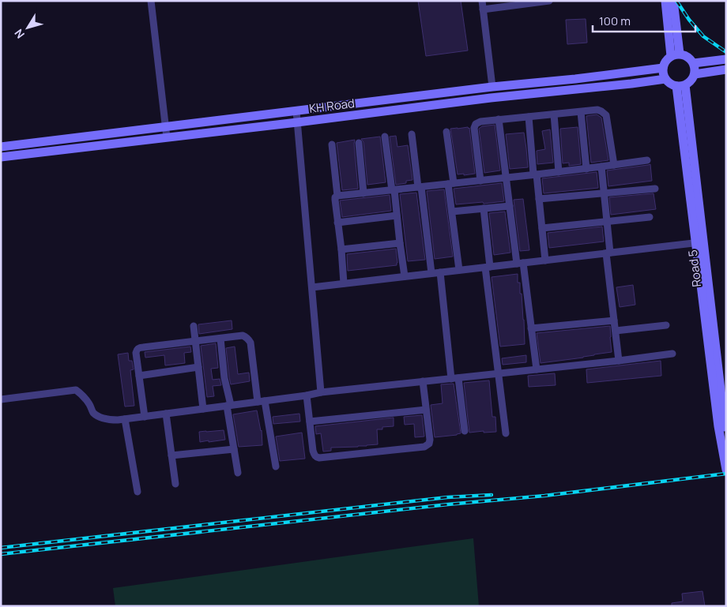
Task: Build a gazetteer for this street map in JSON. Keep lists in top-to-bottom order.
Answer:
{
  "streets": {
    "main road": ["KH Road", "Road 5"]
  },
  "crossings": [
    ["KH Road", "Road 5"]
  ],
  "scale_bar": "100 m",
  "north": "bottom left"
}
